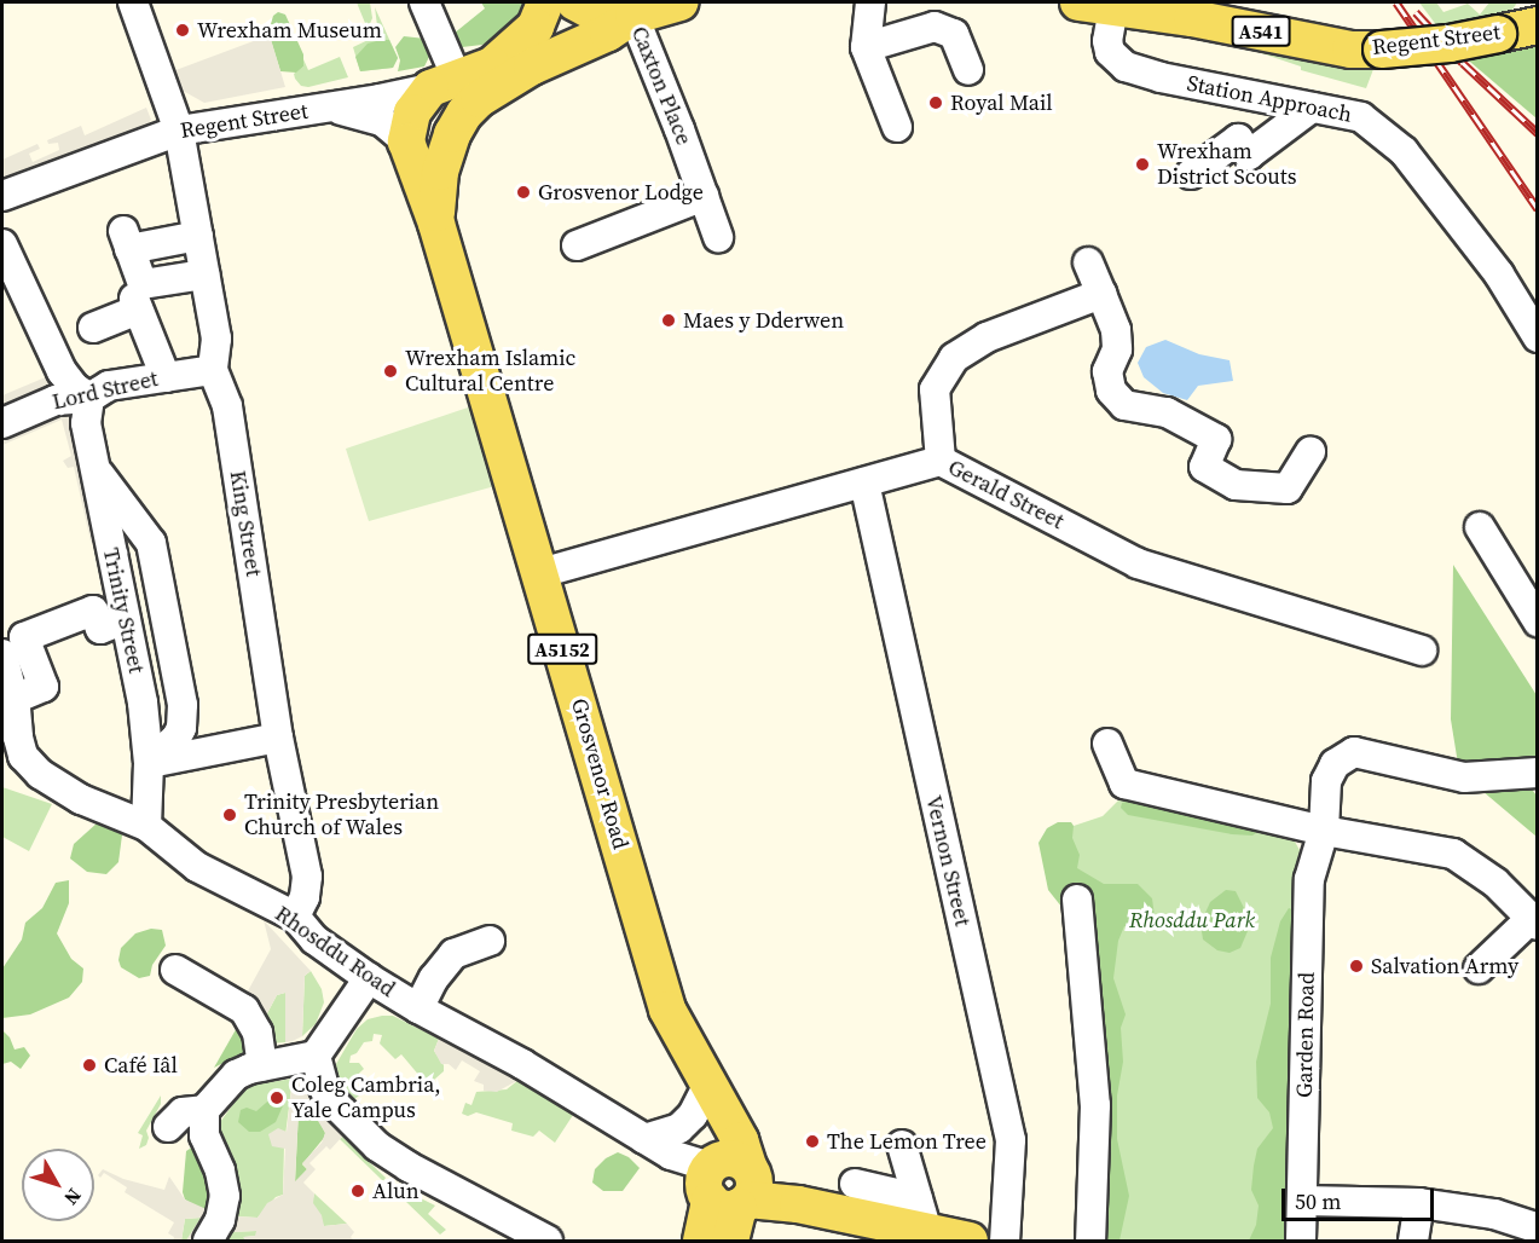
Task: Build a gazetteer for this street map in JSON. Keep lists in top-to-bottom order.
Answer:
{
  "streets": {
    "main road": [
      "A541",
      "Regent Street",
      "A5152",
      "Grosvenor Road",
      "Rhosddu Road"
    ],
    "street": [
      "Caxton Place",
      "Station Approach",
      "Lord Street",
      "Gerald Street",
      "King Street",
      "Trinity Street",
      "Vernon Street",
      "Garden Road"
    ]
  },
  "crossings": [
    ["Regent Street", "Station Approach"],
    ["Regent Street", "King Street"],
    ["Regent Street", "Grosvenor Road"],
    ["Caxton Place", "A5152"],
    ["Lord Street", "King Street"],
    ["Lord Street", "Trinity Street"],
    ["Gerald Street", "Grosvenor Road"],
    ["Gerald Street", "Vernon Street"],
    ["King Street", "Rhosddu Road"],
    ["Trinity Street", "Rhosddu Road"],
    ["A5152", "Grosvenor Road"],
    ["Grosvenor Road", "Rhosddu Road"]
  ],
  "parks": ["Rhosddu Park"],
  "places": [
    "Wrexham Museum",
    "Royal Mail",
    "Wrexham District Scouts",
    "Grosvenor Lodge",
    "Maes y Dderwen",
    "Wrexham Islamic Cultural Centre",
    "Trinity Presbyterian Church of Wales",
    "Salvation Army",
    "Café Iâl",
    "Coleg Cambria, Yale Campus",
    "The Lemon Tree",
    "Alun"
  ],
  "scale_bar": "50 m",
  "north": "bottom right"
}
